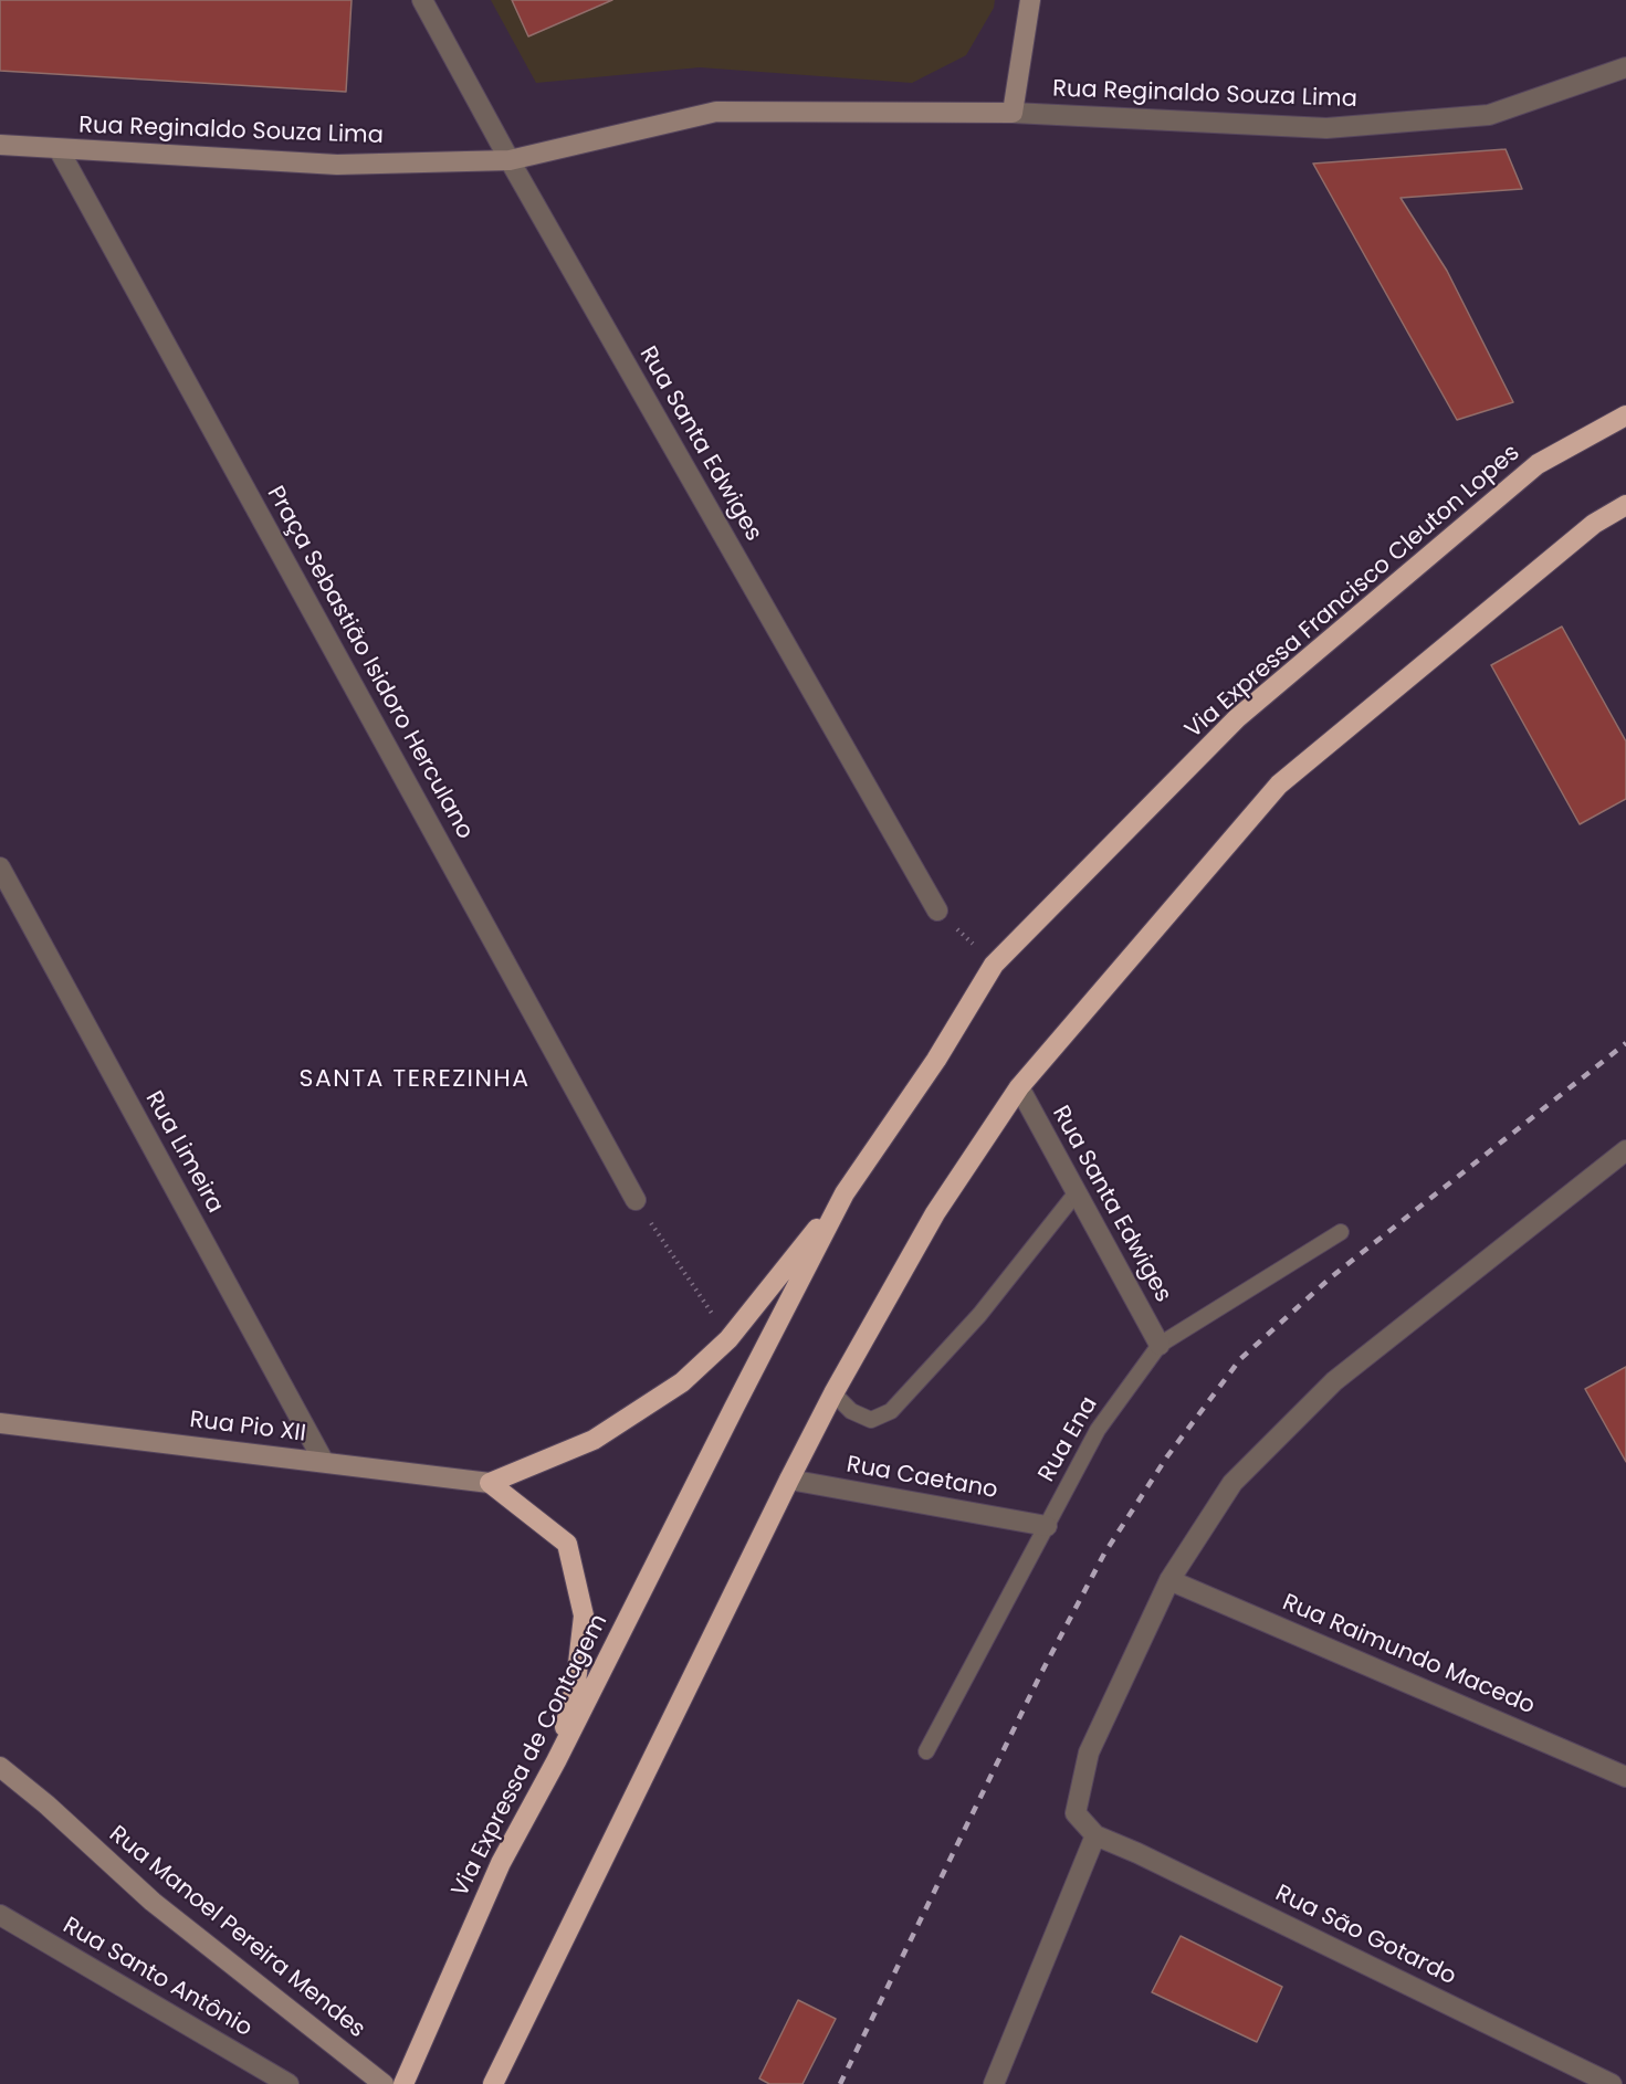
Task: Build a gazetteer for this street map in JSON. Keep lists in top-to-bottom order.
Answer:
{
  "streets": {
    "highway": ["Via Expressa Francisco Cleuton Lopes", "Via Expressa de Contagem"],
    "street": [
      "Rua Reginaldo Souza Lima",
      "Rua Santa Edwiges",
      "Praça Sebastião Isidoro Herculano",
      "Rua Limeira",
      "Rua Pio XII",
      "Rua Caetano",
      "Rua Raimundo Macedo",
      "Rua Manoel Pereira Mendes",
      "Rua São Gotardo",
      "Rua Santo Antônio"
    ],
    "lane": ["Rua Ena"]
  },
  "crossings": [
    ["Rua Reginaldo Souza Lima", "Rua Santa Edwiges"],
    ["Rua Reginaldo Souza Lima", "Praça Sebastião Isidoro Herculano"],
    ["Rua Santa Edwiges", "Rua Ena"],
    ["Via Expressa Francisco Cleuton Lopes", "Via Expressa de Contagem"],
    ["Rua Limeira", "Rua Pio XII"],
    ["Rua Ena", "Rua Caetano"]
  ],
  "districts": ["SANTA TEREZINHA"]
}
